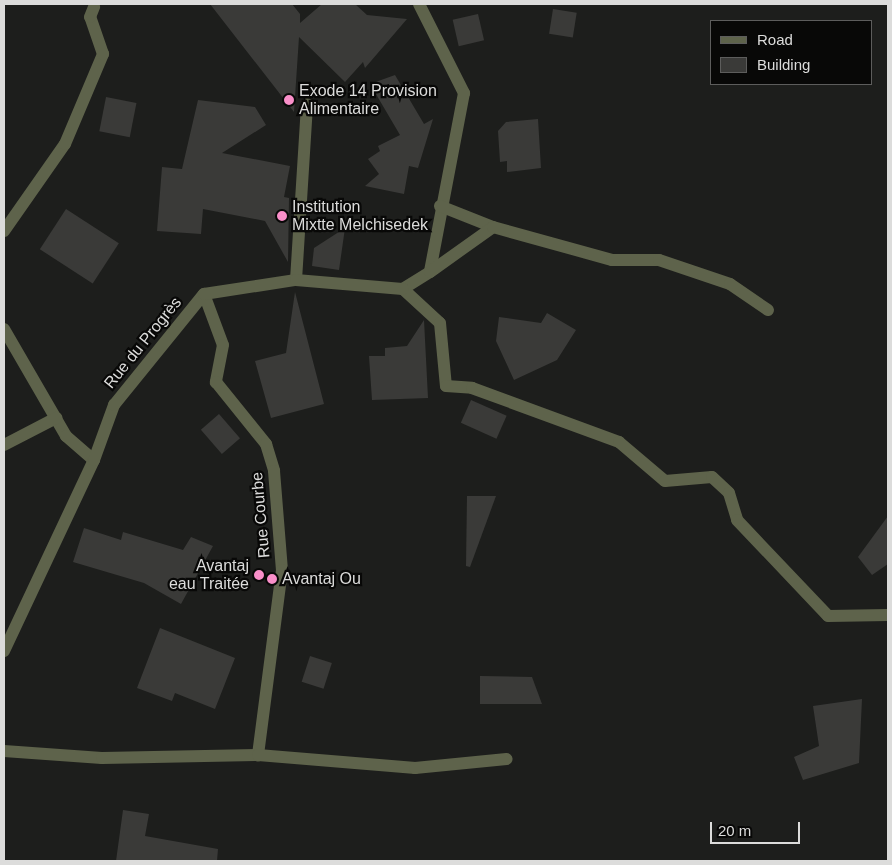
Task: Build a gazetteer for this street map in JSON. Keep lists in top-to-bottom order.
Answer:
{
  "streets": {
    "street": ["Rue du Progrès", "Rue Courbe"]
  },
  "crossings": [
    ["Rue du Progrès", "Rue Courbe"]
  ],
  "places": [
    "Exode 14 Provision Alimentaire",
    "Institution Mixtte Melchisedek",
    "Avantaj eau Traitée",
    "Avantaj Ou"
  ],
  "legend": ["Road", "Building"],
  "scale_bar": "20 m"
}
